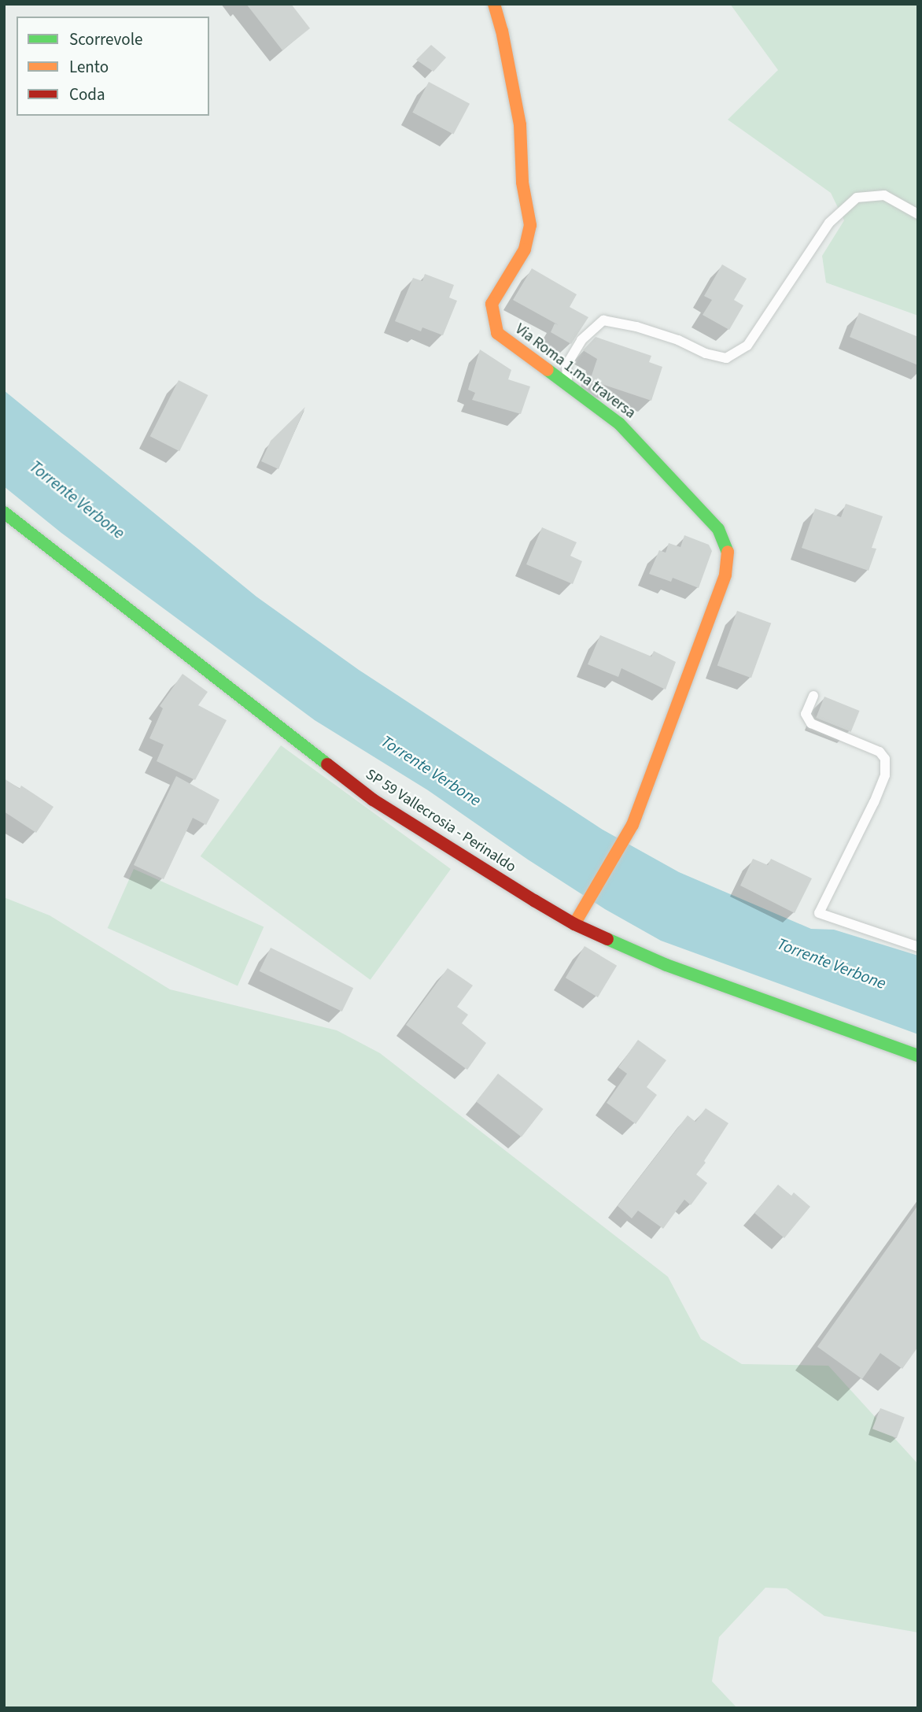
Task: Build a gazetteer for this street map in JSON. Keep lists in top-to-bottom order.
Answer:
{
  "streets": {
    "street": ["Via Roma 1.ma traversa", "SP 59 Vallecrosia - Perinaldo"]
  },
  "crossings": [
    ["Via Roma 1.ma traversa", "SP 59 Vallecrosia - Perinaldo"]
  ],
  "water": ["Torrente Verbone"],
  "legend": ["Scorrevole", "Lento", "Coda"]
}
